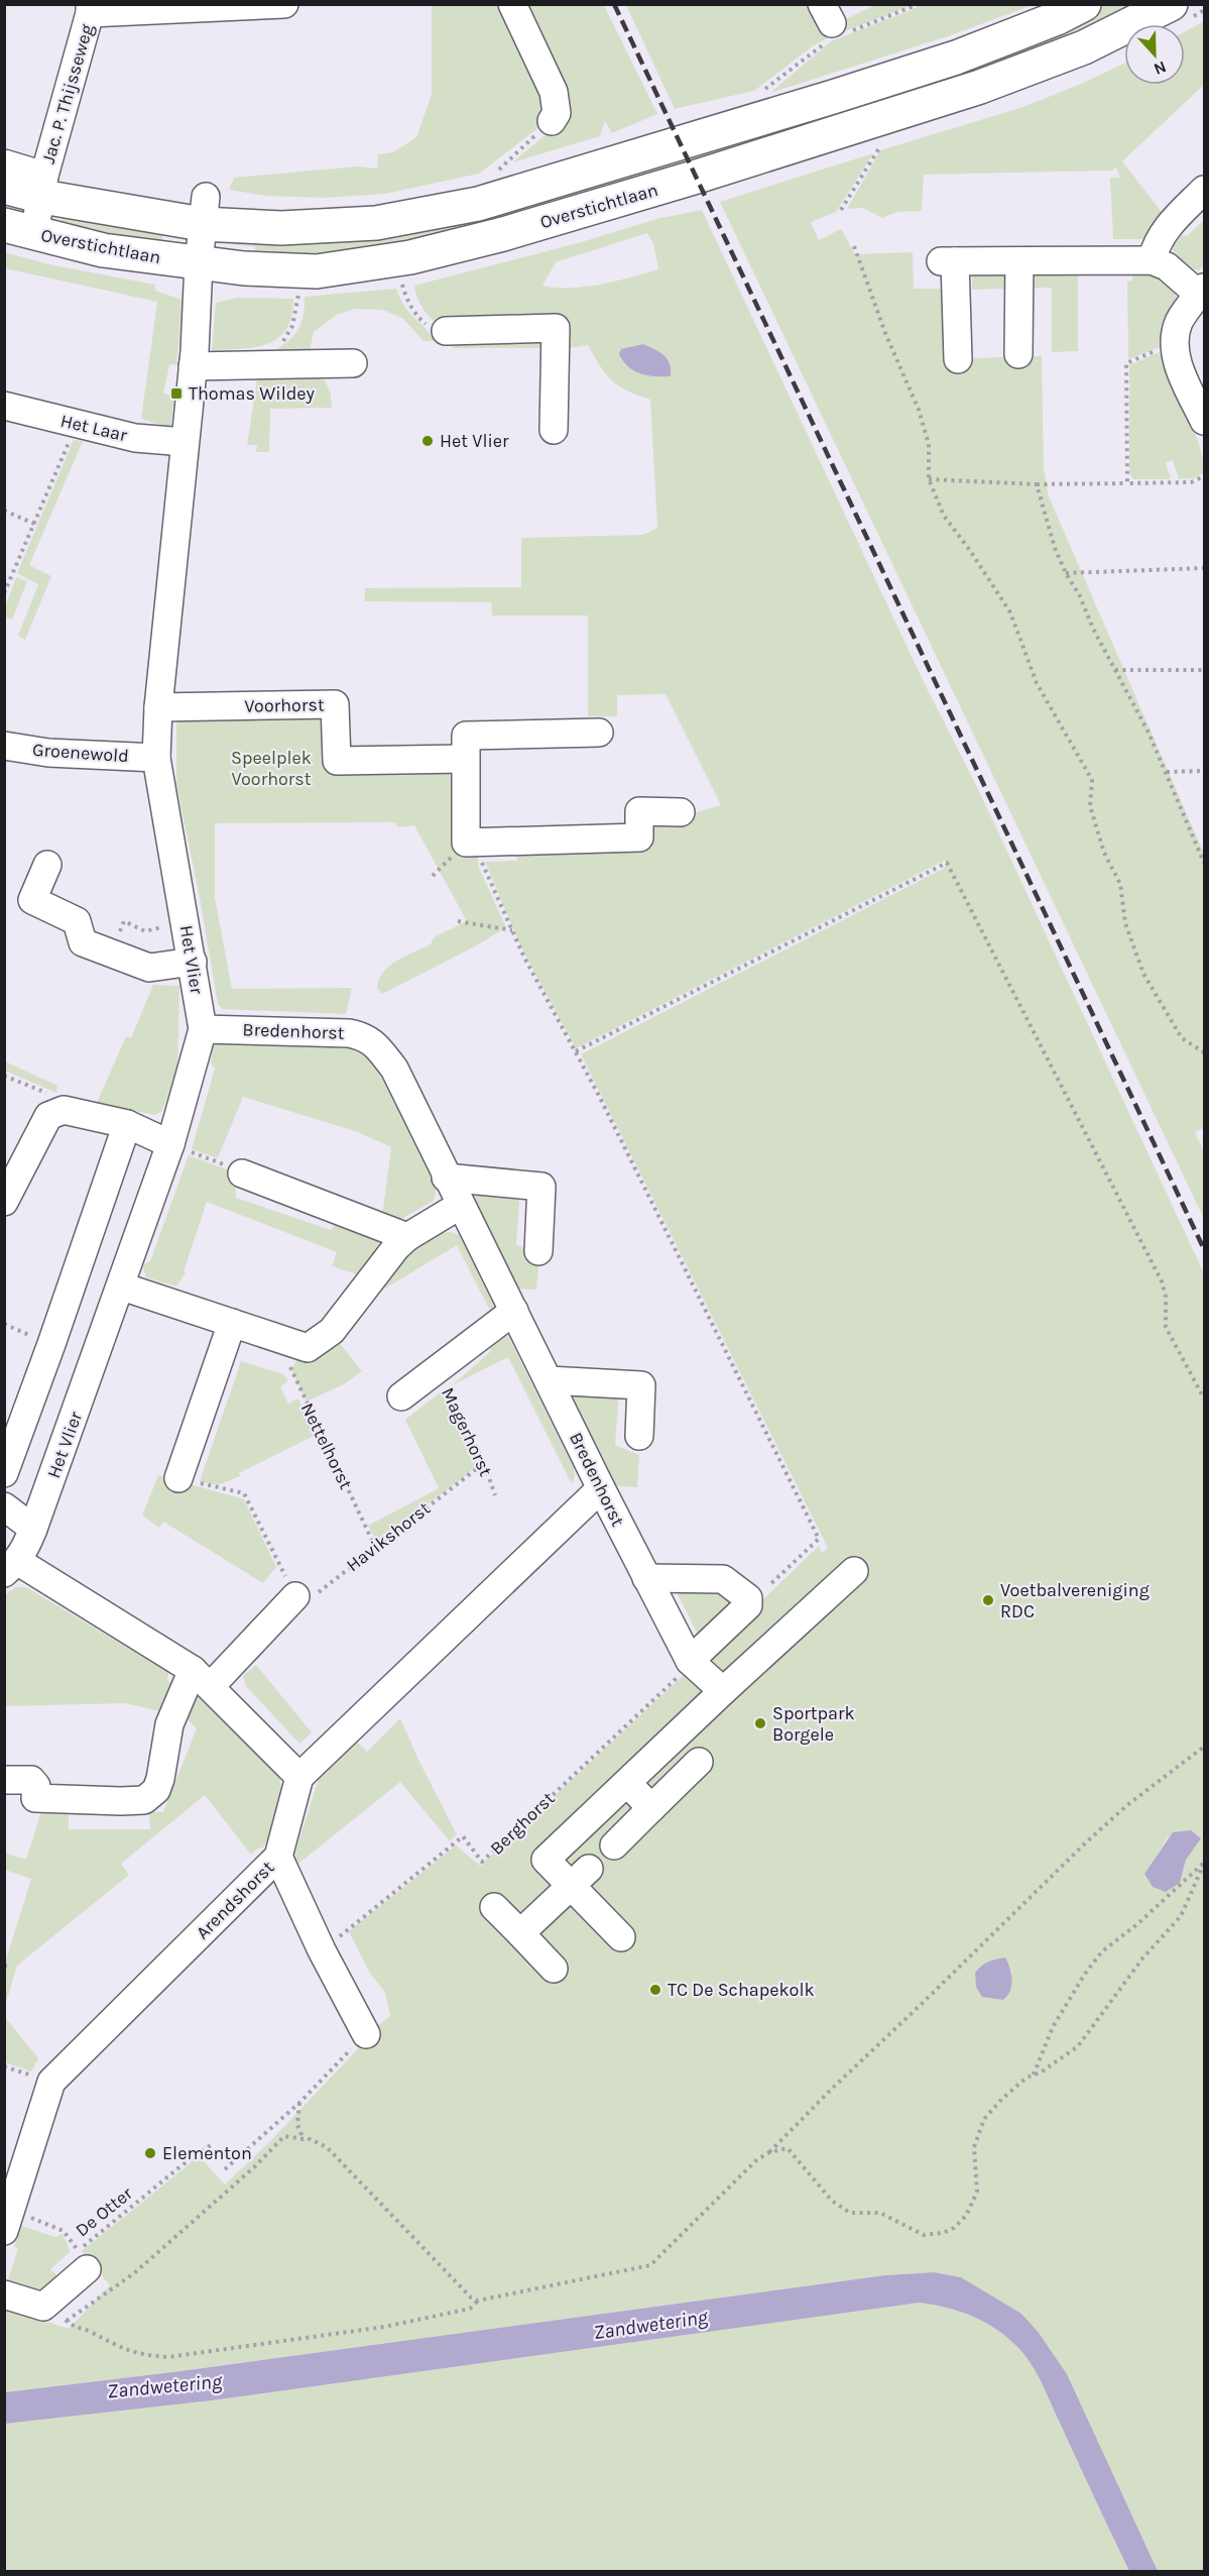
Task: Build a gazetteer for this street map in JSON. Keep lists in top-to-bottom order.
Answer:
{
  "streets": {
    "main road": ["Overstichtlaan"],
    "street": [
      "Jac. P. Thijsseweg",
      "Het Laar",
      "Voorhorst",
      "Groenewold",
      "Het Vlier",
      "Bredenhorst",
      "Magerhorst",
      "Arendshorst"
    ],
    "path": [
      "Nettelhorst",
      "Havikshorst",
      "Berghorst",
      "De Otter"
    ]
  },
  "crossings": [
    ["Jac. P. Thijsseweg", "Overstichtlaan"],
    ["Overstichtlaan", "Het Vlier"],
    ["Het Laar", "Het Vlier"],
    ["Voorhorst", "Het Vlier"],
    ["Groenewold", "Het Vlier"],
    ["Het Vlier", "Bredenhorst"],
    ["Bredenhorst", "Magerhorst"],
    ["Bredenhorst", "Berghorst"],
    ["Magerhorst", "Havikshorst"],
    ["Nettelhorst", "Havikshorst"],
    ["Arendshorst", "De Otter"]
  ],
  "water": ["Zandwetering"],
  "parks": ["Speelplek Voorhorst"],
  "places": {
    "transit": ["Thomas Wildey"],
    "other": [
      "Het Vlier",
      "Voetbalvereniging RDC",
      "Sportpark Borgele",
      "TC De Schapekolk",
      "Elementon"
    ]
  },
  "north": "bottom"
}
